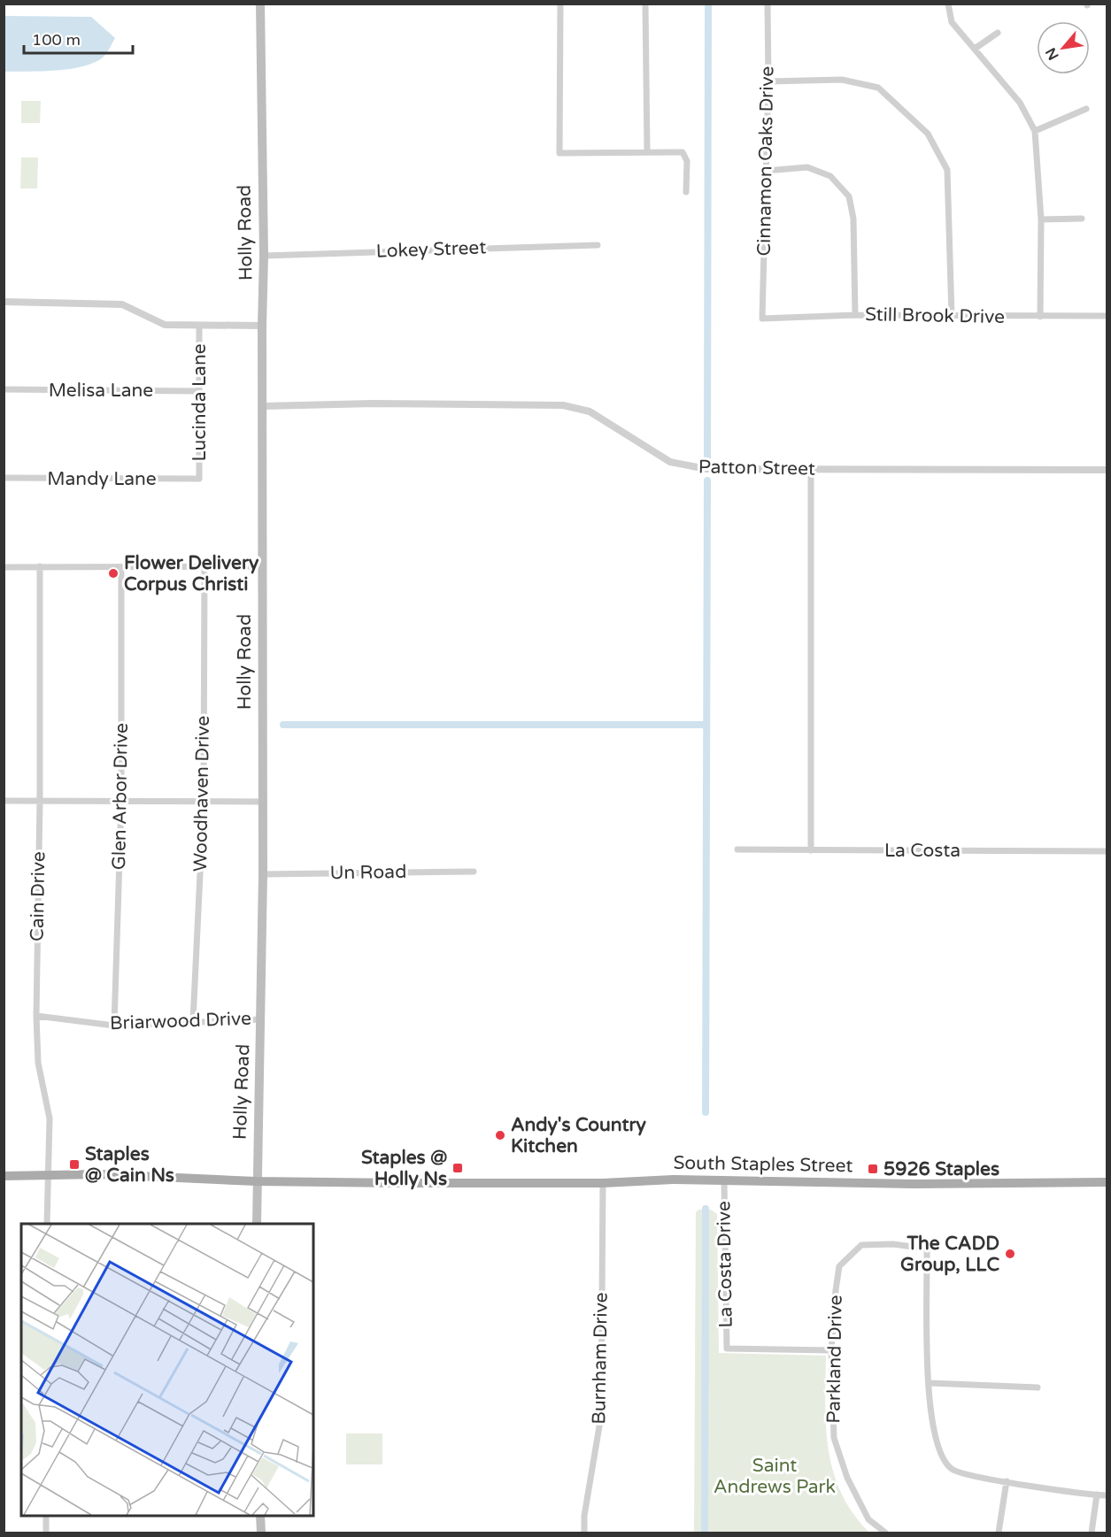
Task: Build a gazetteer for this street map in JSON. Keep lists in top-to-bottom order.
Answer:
{
  "streets": {
    "main road": ["Holly Road", "South Staples Street"],
    "street": [
      "Cinnamon Oaks Drive",
      "Lokey Street",
      "Still Brook Drive",
      "Melisa Lane",
      "Lucinda Lane",
      "Patton Street",
      "Mandy Lane",
      "Woodhaven Drive",
      "Glen Arbor Drive",
      "La Costa",
      "Un Road",
      "Cain Drive",
      "Briarwood Drive",
      "La Costa Drive",
      "Burnham Drive",
      "Parkland Drive"
    ]
  },
  "crossings": [
    ["Cinnamon Oaks Drive", "Still Brook Drive"],
    ["Holly Road", "Lokey Street"],
    ["Holly Road", "Patton Street"],
    ["Holly Road", "Un Road"],
    ["Holly Road", "Briarwood Drive"],
    ["Holly Road", "South Staples Street"],
    ["Melisa Lane", "Lucinda Lane"],
    ["Lucinda Lane", "Mandy Lane"],
    ["Woodhaven Drive", "Briarwood Drive"],
    ["Glen Arbor Drive", "Briarwood Drive"],
    ["Cain Drive", "Briarwood Drive"],
    ["Cain Drive", "South Staples Street"],
    ["South Staples Street", "La Costa Drive"],
    ["South Staples Street", "Burnham Drive"],
    ["La Costa Drive", "Parkland Drive"]
  ],
  "parks": ["Saint Andrews Park"],
  "places": {
    "other": ["Flower Delivery Corpus Christi", "Andy's Country Kitchen", "The CADD Group, LLC"],
    "transit": ["Staples @ Cain Ns", "Staples @ Holly Ns", "5926 Staples"]
  },
  "scale_bar": "100 m",
  "north": "bottom left"
}
